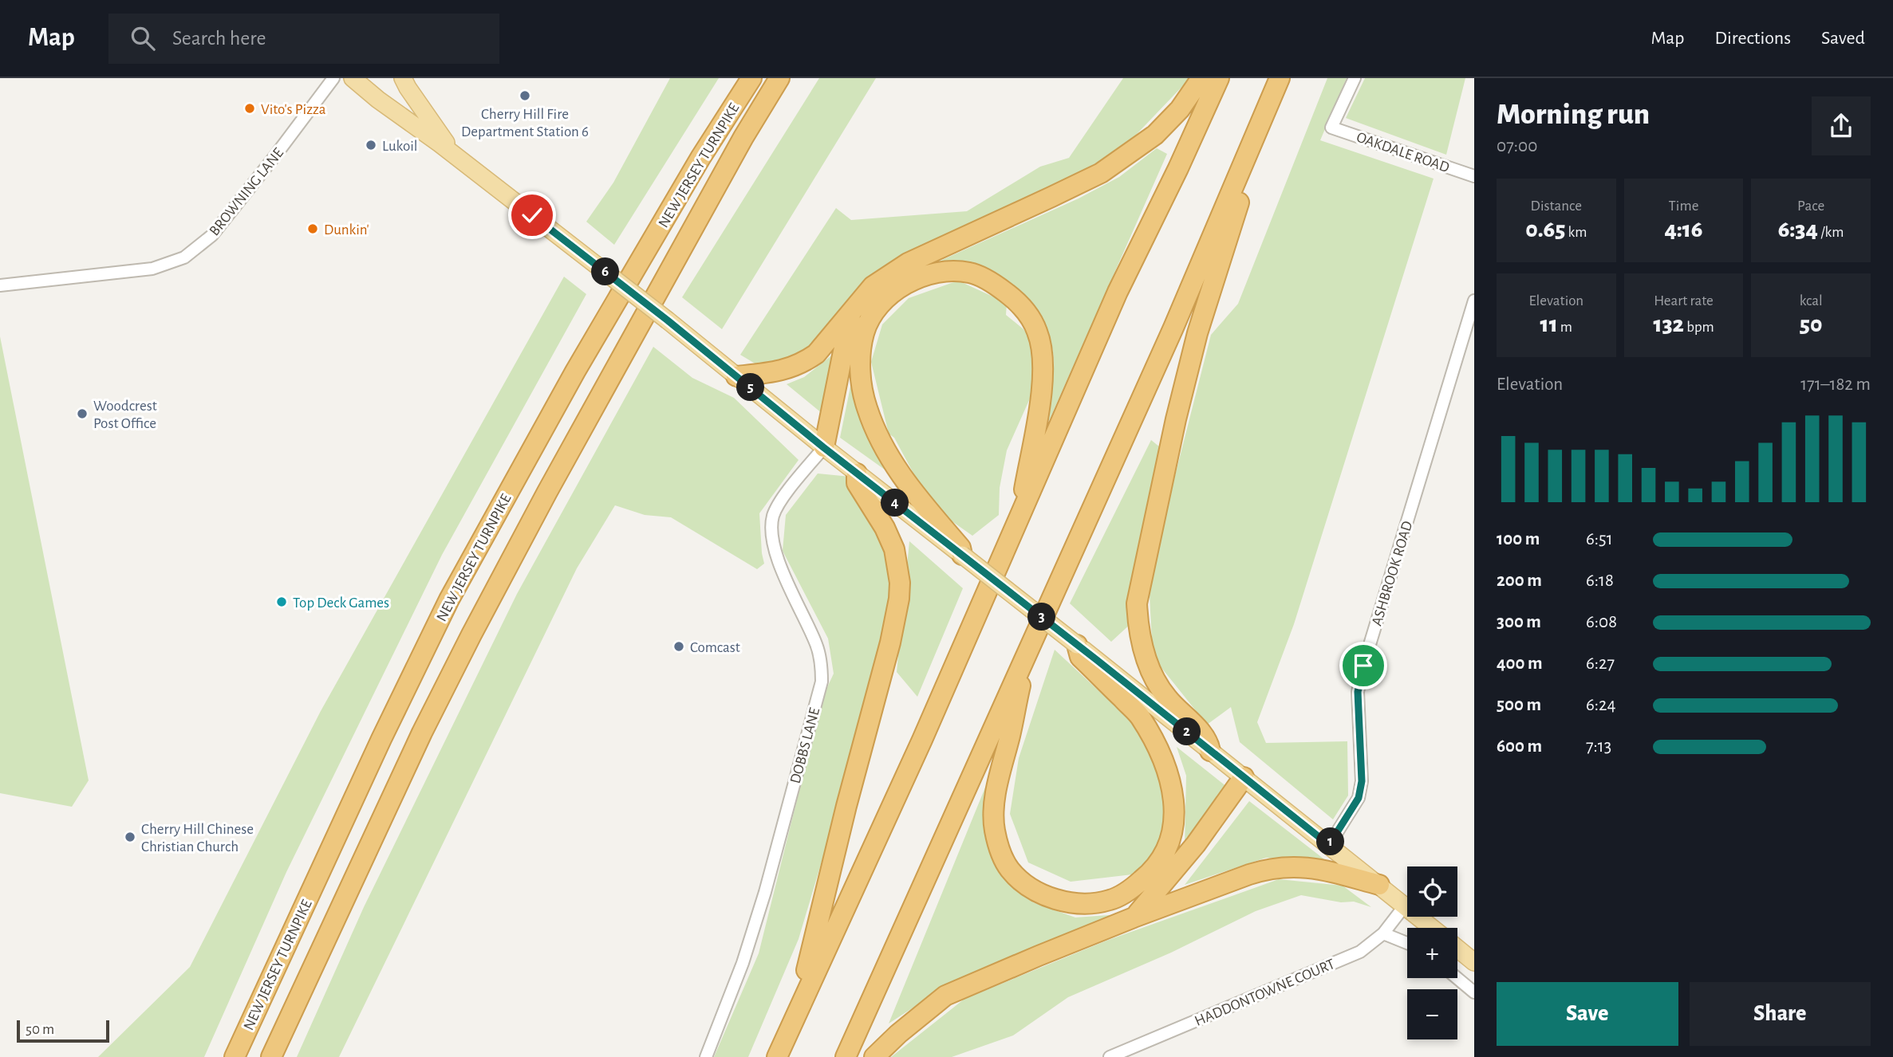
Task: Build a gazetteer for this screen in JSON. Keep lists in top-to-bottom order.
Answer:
{
  "streets": {
    "highway": ["NEW JERSEY TURNPIKE"],
    "street": [
      "OAKDALE ROAD",
      "BROWNING LANE",
      "ASHBROOK ROAD",
      "DOBBS LANE",
      "HADDONTOWNE COURT"
    ]
  },
  "places": [
    "Cherry Hill Fire Department Station 6",
    "Vito's Pizza",
    "Lukoil",
    "Dunkin'",
    "Woodcrest Post Office",
    "Top Deck Games",
    "Comcast",
    "Cherry Hill Chinese Christian Church"
  ],
  "scale_bar": "50 m",
  "page": {
    "header": "Map",
    "search": "Search here",
    "nav": ["Map", "Directions", "Saved"],
    "heading": ["Morning run", "07:00"],
    "stats": [
      ["Distance", "0.65 km"],
      ["Time", "4:16"],
      ["Pace", "6:34 /km"],
      ["Elevation", "11 m"],
      ["Heart rate", "132 bpm"],
      ["kcal", "50"]
    ],
    "pins": [
      "6",
      "5",
      "4",
      "3",
      "2",
      "1"
    ],
    "chart": ["Elevation", "171–182 m"],
    "list": [
      {
        "name": "100 m",
        "note": "6:51"
      },
      {
        "name": "200 m",
        "note": "6:18"
      },
      {
        "name": "300 m",
        "note": "6:08"
      },
      {
        "name": "400 m",
        "note": "6:27"
      },
      {
        "name": "500 m",
        "note": "6:24"
      },
      {
        "name": "600 m",
        "note": "7:13"
      }
    ],
    "map_buttons": ["+", "−"],
    "buttons": ["Save", "Share"],
    "scale": "50 m"
  }
}
